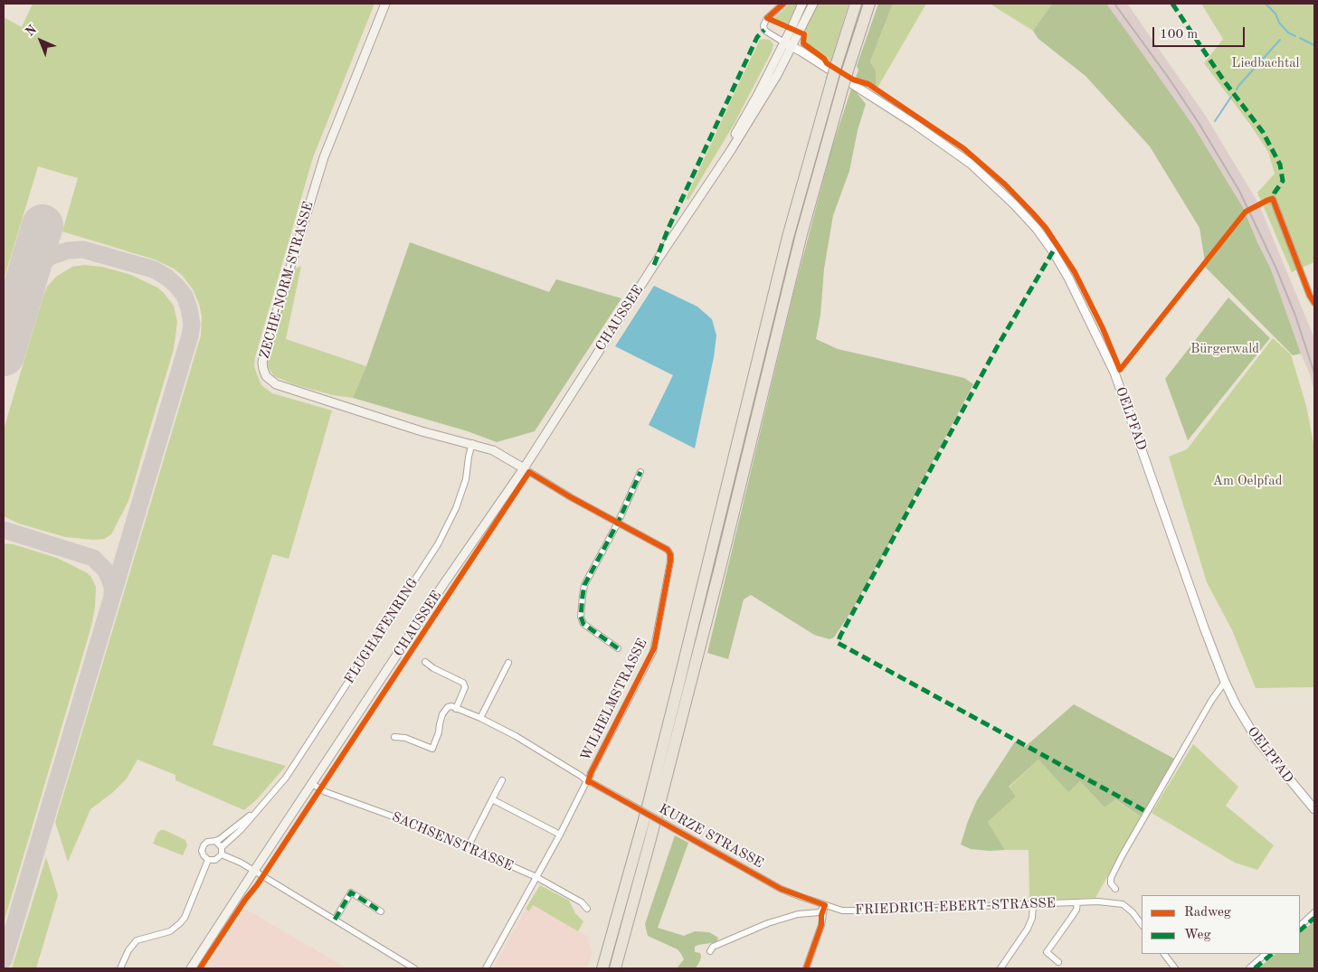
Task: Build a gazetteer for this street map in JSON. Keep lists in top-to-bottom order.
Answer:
{
  "streets": {
    "main road": ["ZECHE-NORM-STRASSE", "CHAUSSEE"],
    "street": [
      "OELPFAD",
      "FLUGHAFENRING",
      "WILHELMSTRASSE",
      "KURZE STRASSE",
      "SACHSENSTRASSE",
      "FRIEDRICH-EBERT-STRASSE"
    ]
  },
  "crossings": [
    ["ZECHE-NORM-STRASSE", "CHAUSSEE"],
    ["ZECHE-NORM-STRASSE", "FLUGHAFENRING"],
    ["ZECHE-NORM-STRASSE", "WILHELMSTRASSE"],
    ["CHAUSSEE", "OELPFAD"],
    ["CHAUSSEE", "WILHELMSTRASSE"],
    ["CHAUSSEE", "SACHSENSTRASSE"],
    ["WILHELMSTRASSE", "KURZE STRASSE"],
    ["WILHELMSTRASSE", "SACHSENSTRASSE"],
    ["KURZE STRASSE", "FRIEDRICH-EBERT-STRASSE"]
  ],
  "parks": ["Liedbachtal", "Bürgerwald", "Am Oelpfad"],
  "legend": ["Radweg", "Weg"],
  "scale_bar": "100 m",
  "north": "top left"
}
